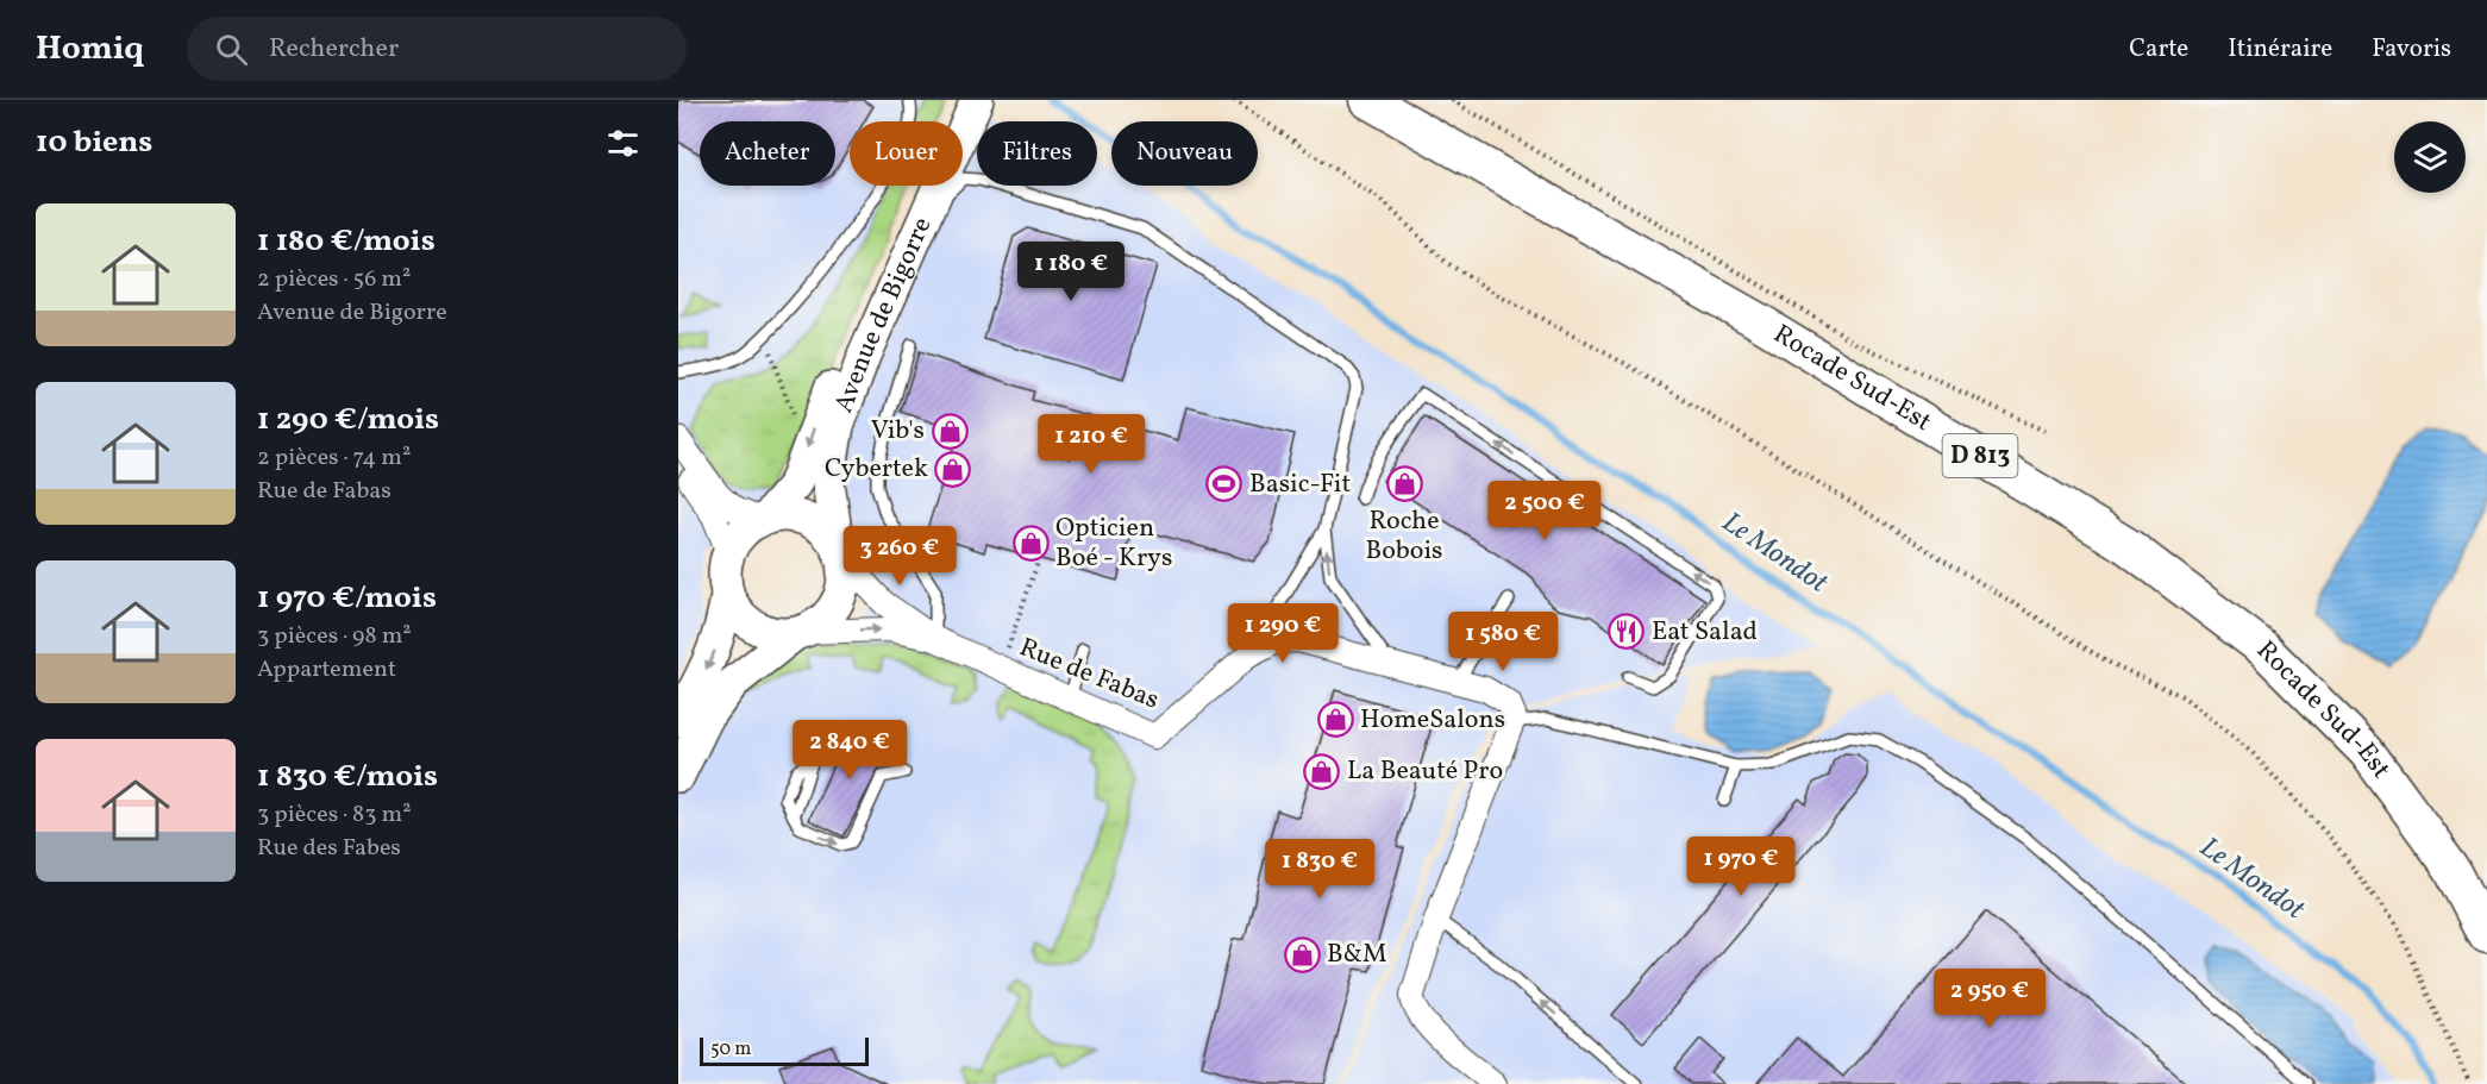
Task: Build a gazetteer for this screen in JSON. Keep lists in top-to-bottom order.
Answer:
{
  "streets": {
    "main road": ["Avenue de Bigorre", "Rocade Sud-Est", "D 813"],
    "street": ["Rue de Fabas"]
  },
  "crossings": [
    ["Avenue de Bigorre", "Rue de Fabas"]
  ],
  "water": ["Le Mondot"],
  "places": {
    "shop": [
      "Vib's",
      "Cybertek",
      "Roche Bobois",
      "Opticien Boé - Krys",
      "HomeSalons",
      "La Beauté Pro",
      "B&M"
    ],
    "sports": ["Basic-Fit"],
    "restaurant": ["Eat Salad"]
  },
  "scale_bar": "50 m",
  "page": {
    "header": "Homiq",
    "search": "Rechercher",
    "nav": ["Carte", "Itinéraire", "Favoris"],
    "heading": "10 biens",
    "chip": [
      "Acheter",
      "Louer",
      "Filtres",
      "Nouveau"
    ],
    "list": [
      {
        "name": "1 180 €/mois",
        "note": "2 pièces · 56 m² · Avenue de Bigorre"
      },
      {
        "name": "1 290 €/mois",
        "note": "2 pièces · 74 m² · Rue de Fabas"
      },
      {
        "name": "1 970 €/mois",
        "note": "3 pièces · 98 m² · Appartement"
      },
      {
        "name": "1 830 €/mois",
        "note": "3 pièces · 83 m² · Rue des Fabes"
      }
    ],
    "price": [
      "1 180 €",
      "1 210 €",
      "2 500 €",
      "3 260 €",
      "1 290 €",
      "1 580 €",
      "2 840 €",
      "1 970 €",
      "1 830 €",
      "2 950 €"
    ],
    "scale": "50 m"
  }
}
